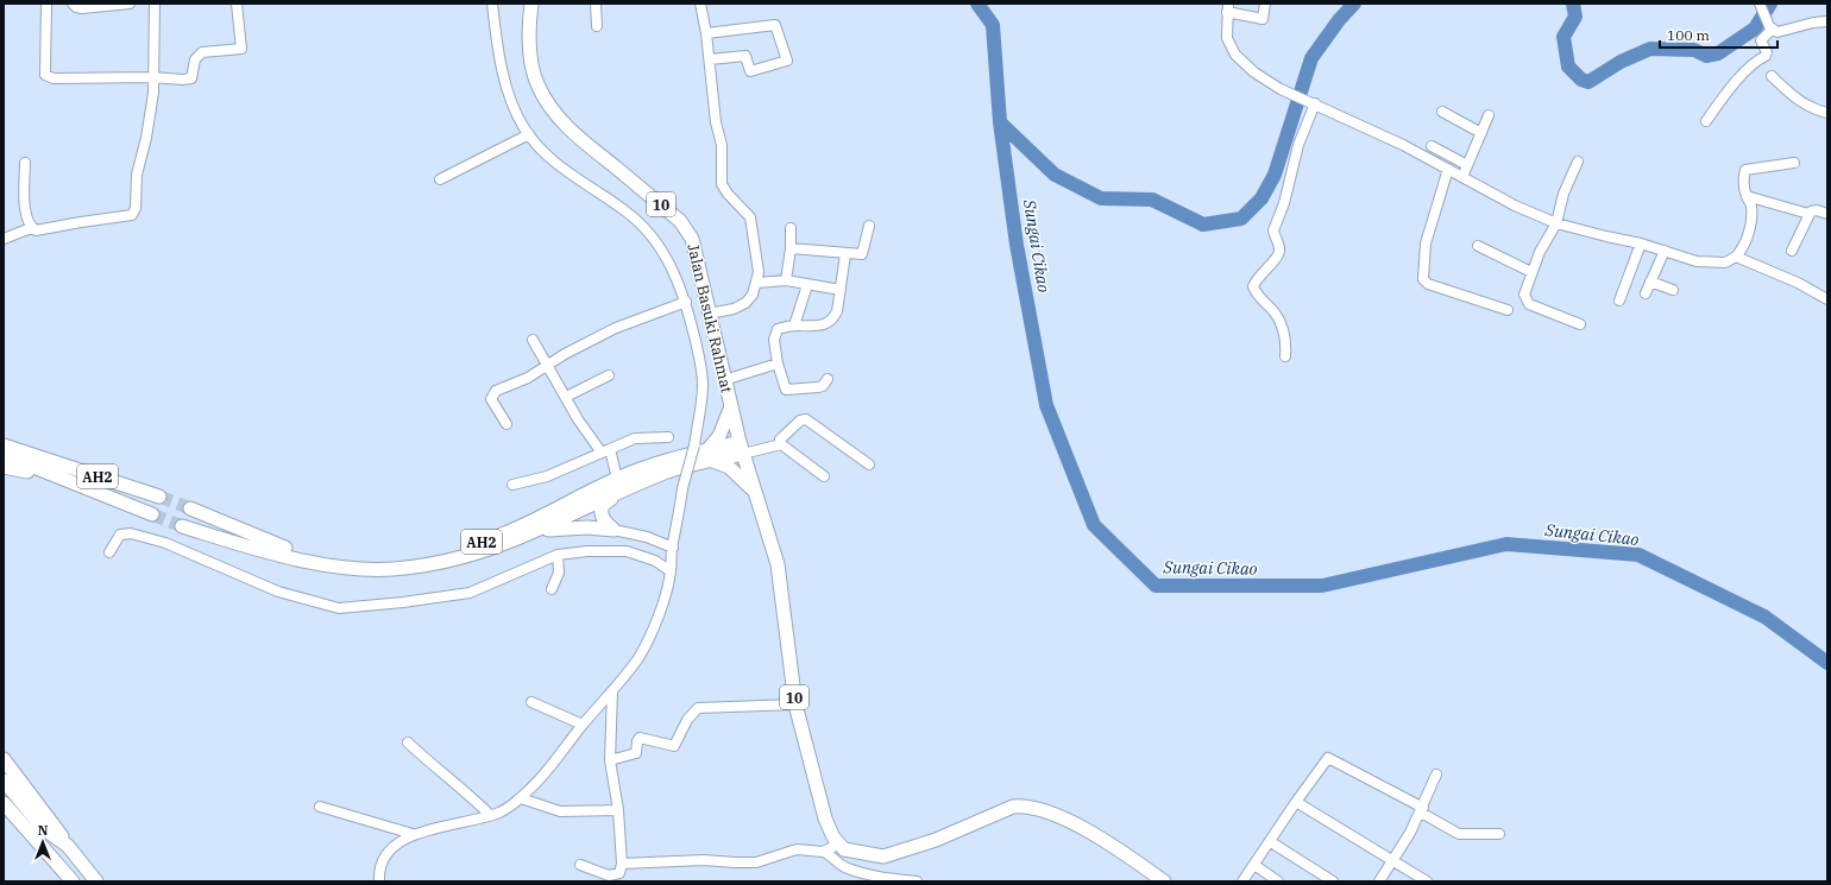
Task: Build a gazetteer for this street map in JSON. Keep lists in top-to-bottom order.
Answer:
{
  "streets": {
    "highway": ["10", "Jalan Basuki Rahmat", "AH2"]
  },
  "crossings": [
    ["10", "Jalan Basuki Rahmat"],
    ["10", "AH2"],
    ["Jalan Basuki Rahmat", "AH2"]
  ],
  "water": ["Sungai Cikao"],
  "scale_bar": "100 m",
  "north": "top"
}
